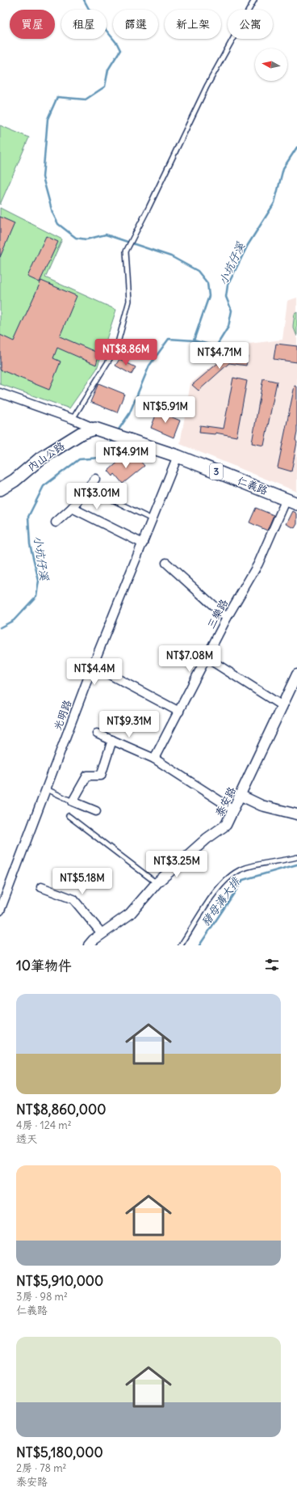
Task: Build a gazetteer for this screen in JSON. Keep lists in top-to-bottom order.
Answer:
{
  "streets": {
    "main road": ["內山公路", "3", "仁義路"],
    "street": ["三樂路", "光明路", "泰安路"]
  },
  "crossings": [
    ["內山公路", "仁義路"],
    ["仁義路", "三樂路"],
    ["仁義路", "光明路"]
  ],
  "water": ["小坑仔溪", "豬母溝大排"],
  "north": "left",
  "page": {
    "chip": [
      "買屋",
      "租屋",
      "篩選",
      "新上架",
      "公寓"
    ],
    "price": [
      "NT$8.86M",
      "NT$4.71M",
      "NT$5.91M",
      "NT$4.91M",
      "NT$3.01M",
      "NT$7.08M",
      "NT$4.4M",
      "NT$9.31M",
      "NT$3.25M",
      "NT$5.18M"
    ],
    "heading": "10筆物件",
    "list": [
      {
        "name": "NT$8,860,000",
        "note": "4房 · 124 m² · 透天"
      },
      {
        "name": "NT$5,910,000",
        "note": "3房 · 98 m² · 仁義路"
      },
      {
        "name": "NT$5,180,000",
        "note": "2房 · 78 m² · 泰安路"
      }
    ]
  }
}
